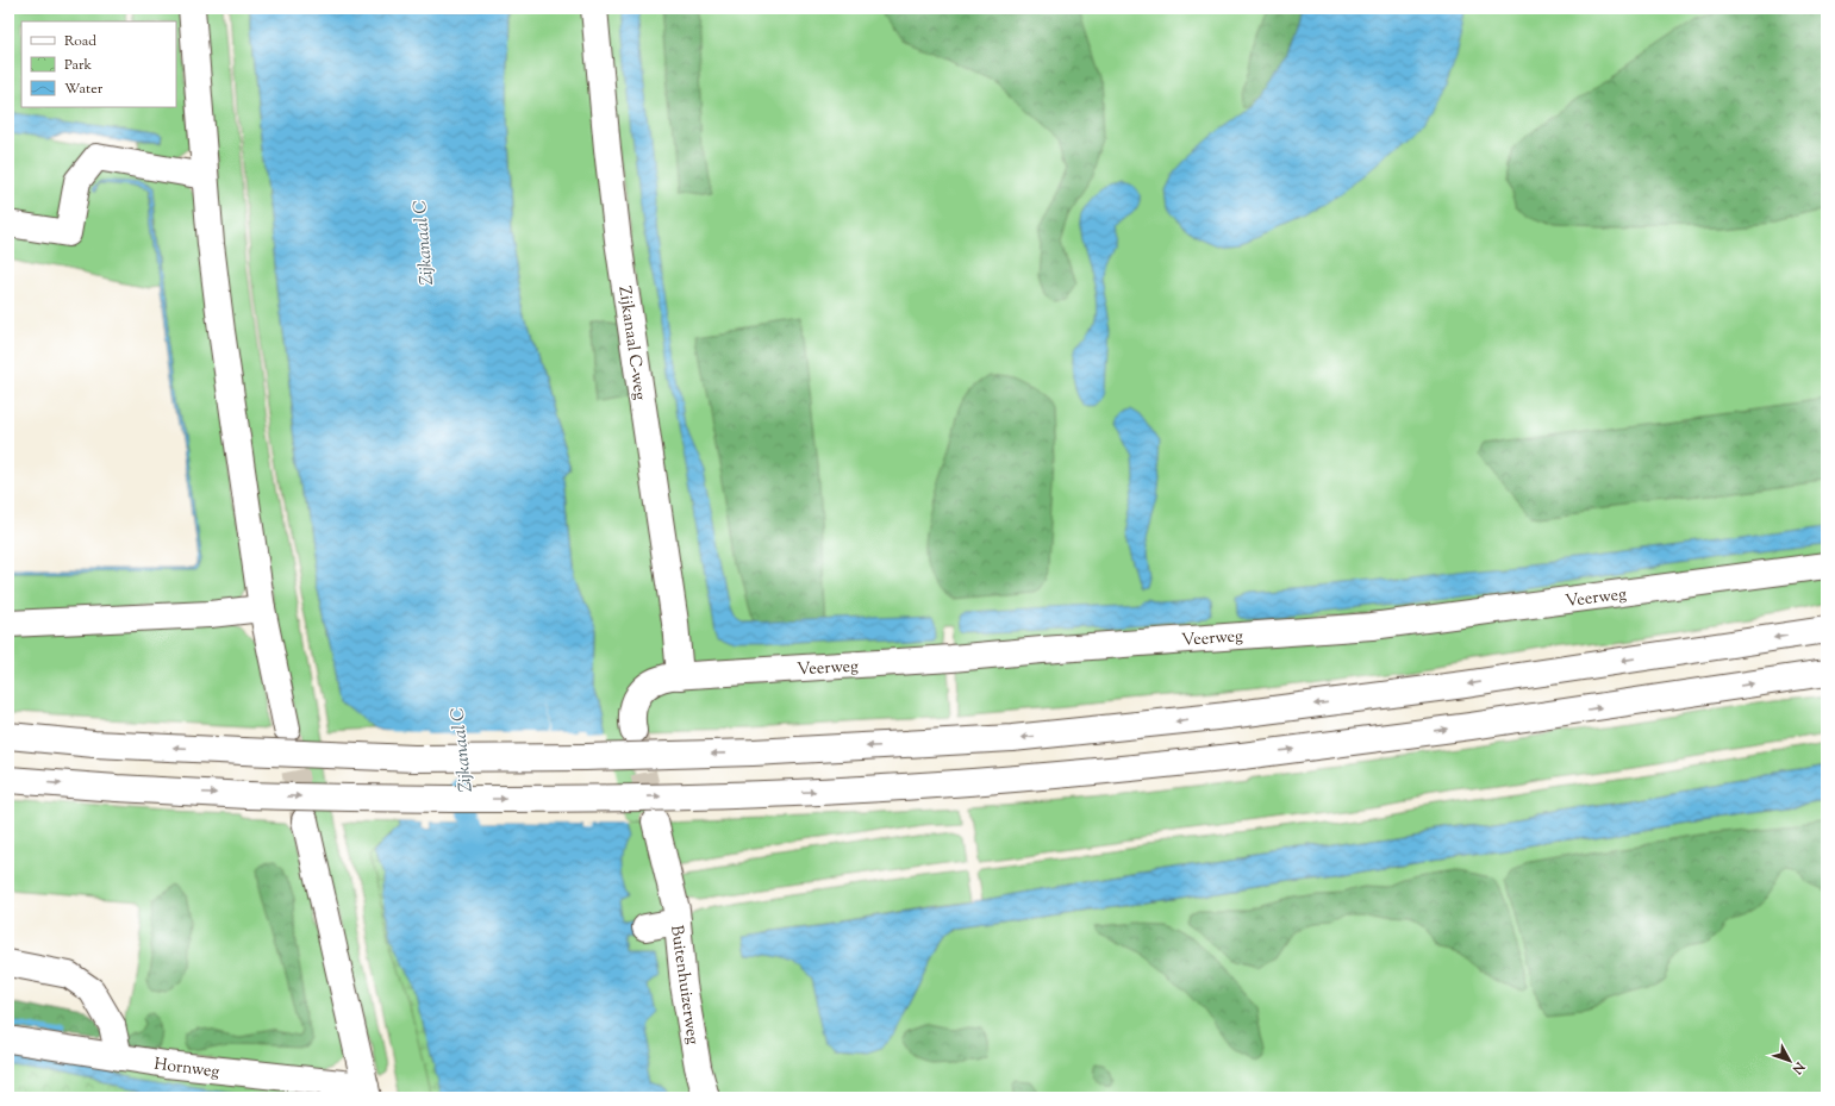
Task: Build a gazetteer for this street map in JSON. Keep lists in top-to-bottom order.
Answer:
{
  "streets": {
    "main road": [
      "Zijkanaal C-weg",
      "Veerweg",
      "Buitenhuizerweg",
      "Hornweg"
    ]
  },
  "crossings": [
    ["Zijkanaal C-weg", "Veerweg"]
  ],
  "water": ["Zijkanaal C"],
  "legend": ["Road", "Park", "Water"],
  "north": "bottom right"
}
